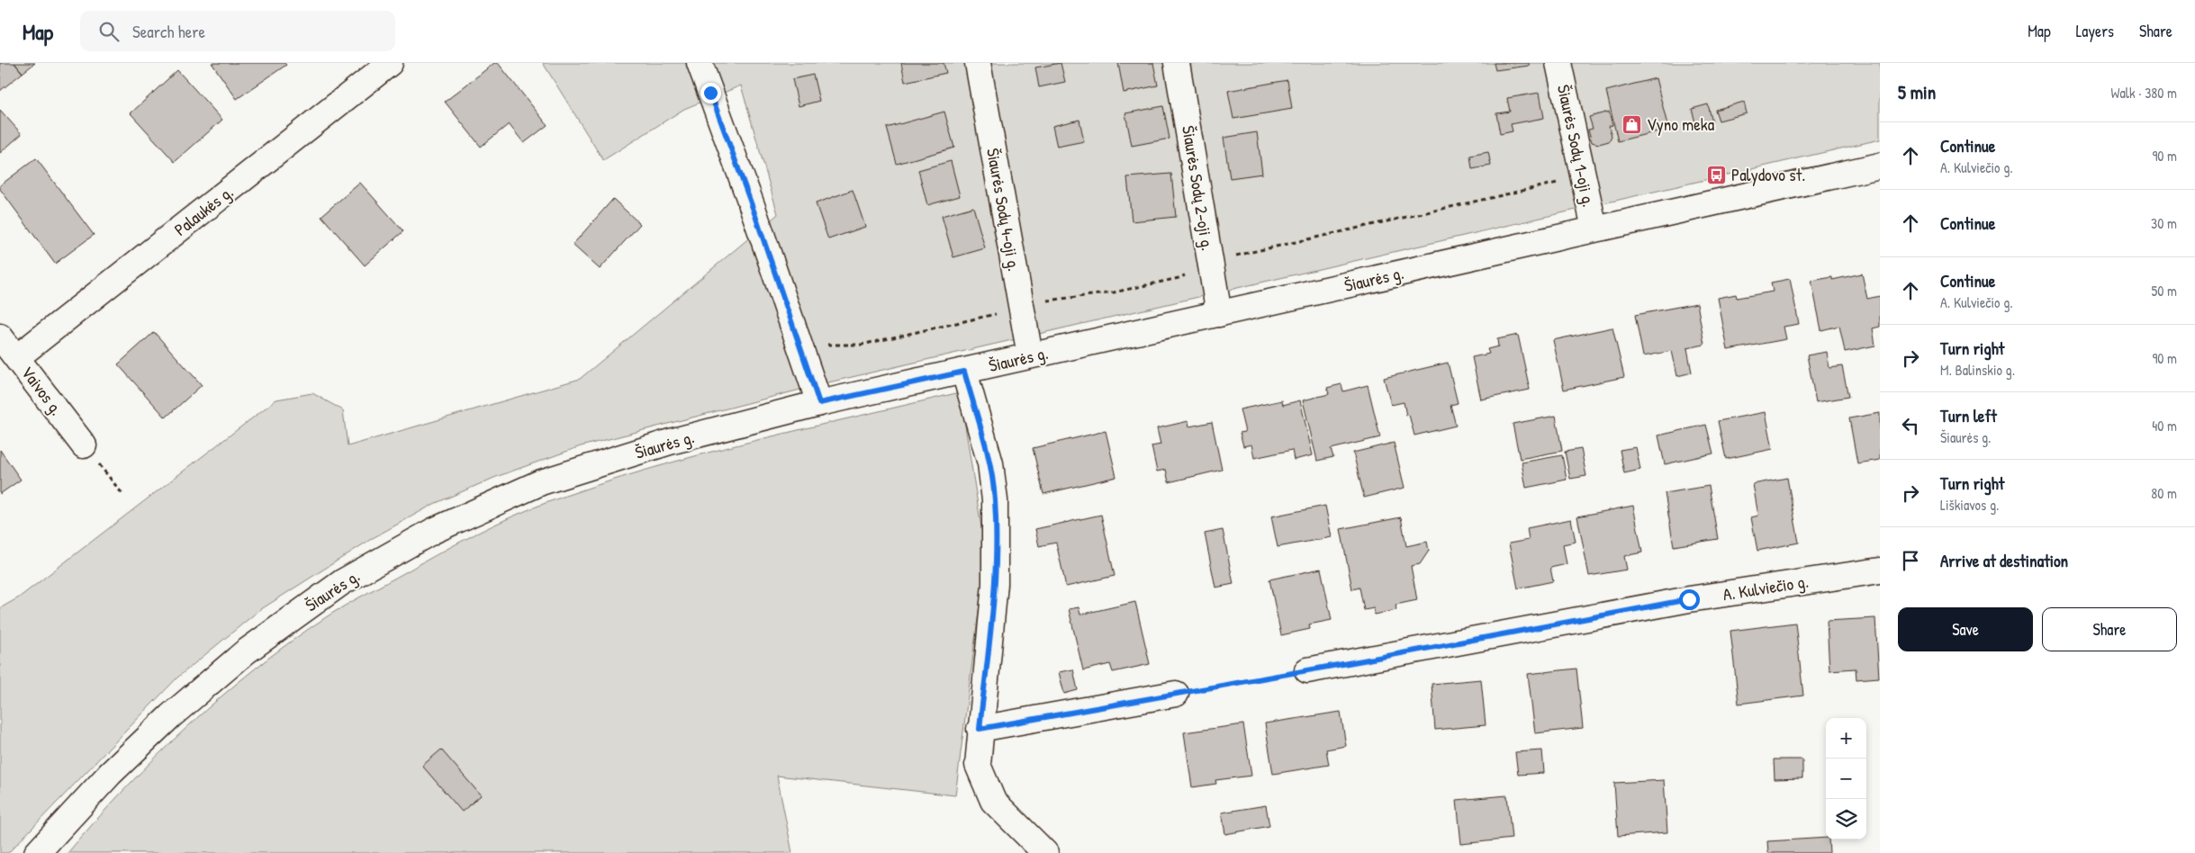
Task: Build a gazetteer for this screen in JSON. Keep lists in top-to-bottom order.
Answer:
{
  "streets": {
    "street": [
      "Šiaurės Sodų 1-oji g.",
      "Šiaurės Sodų 2-oji g.",
      "Šiaurės Sodų 4-oji g.",
      "Palaukės g.",
      "Šiaurės g.",
      "Vaivos g.",
      "A. Kulviečio g."
    ]
  },
  "crossings": [
    ["Šiaurės Sodų 1-oji g.", "Šiaurės g."],
    ["Šiaurės Sodų 2-oji g.", "Šiaurės g."],
    ["Šiaurės Sodų 4-oji g.", "Šiaurės g."],
    ["Palaukės g.", "Vaivos g."]
  ],
  "places": {
    "shop": ["Vyno meka"],
    "bus stop": ["Palydovo st."]
  },
  "page": {
    "header": "Map",
    "search": "Search here",
    "nav": ["Map", "Layers", "Share"],
    "heading": ["5 min", "Walk · 380 m"],
    "list": [
      ["Continue", "A. Kulviečio g.", "90 m"],
      ["Continue", "30 m"],
      ["Continue", "A. Kulviečio g.", "50 m"],
      ["Turn right", "M. Balinskio g.", "90 m"],
      ["Turn left", "Šiaurės g.", "40 m"],
      ["Turn right", "Liškiavos g.", "80 m"],
      "Arrive at destination"
    ],
    "buttons": ["Save", "Share"],
    "map_buttons": ["+", "−"]
  }
}
